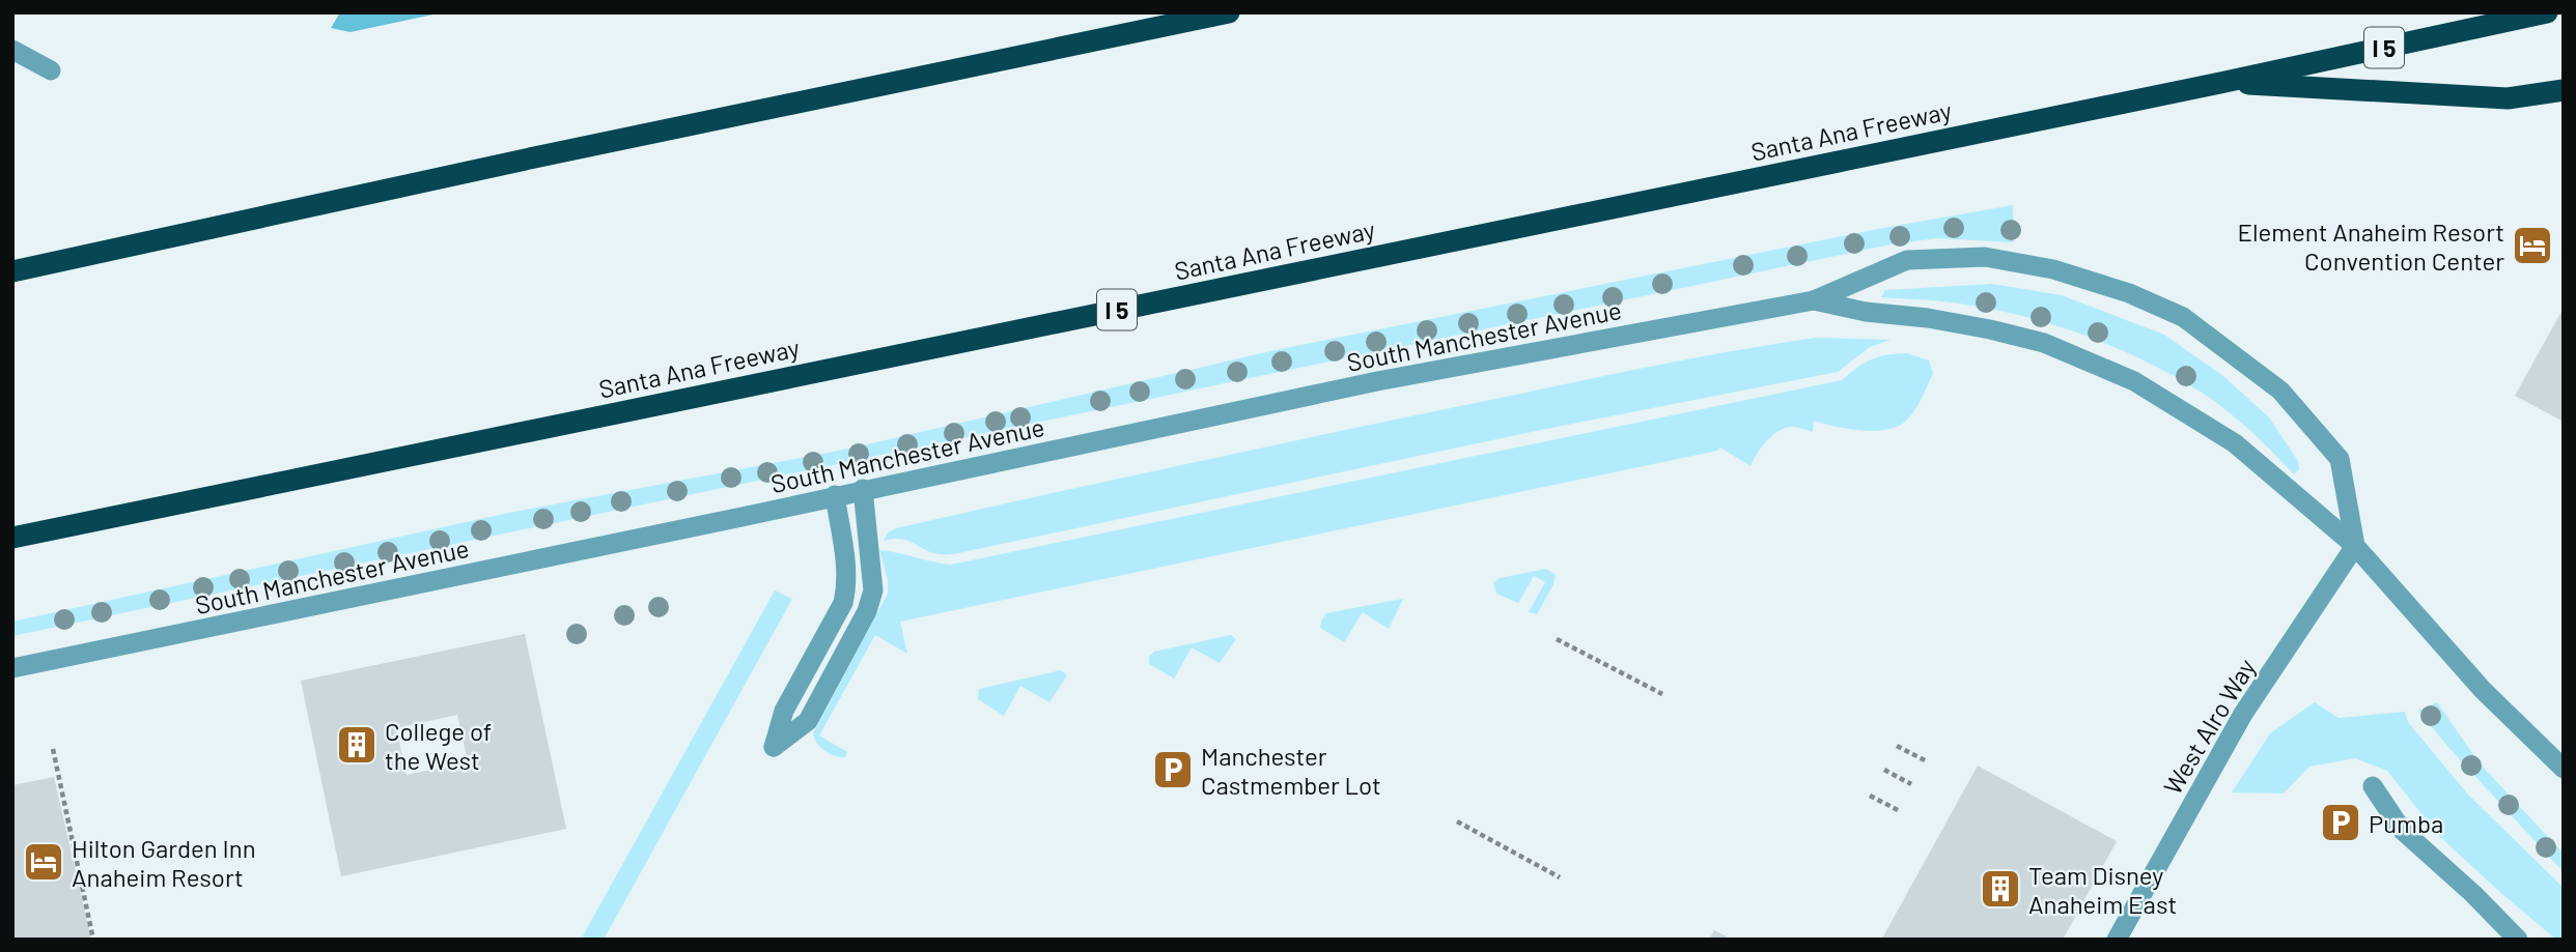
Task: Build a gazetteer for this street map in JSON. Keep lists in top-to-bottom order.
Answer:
{
  "streets": {
    "highway": ["I 5", "Santa Ana Freeway"],
    "street": ["South Manchester Avenue", "West Alro Way"]
  },
  "crossings": [
    ["South Manchester Avenue", "West Alro Way"]
  ],
  "places": {
    "hotel": ["Element Anaheim Resort Convention Center", "Hilton Garden Inn Anaheim Resort"],
    "building": ["College of the West", "Team Disney Anaheim East"],
    "parking": ["Manchester Castmember Lot", "Pumba"]
  }
}
